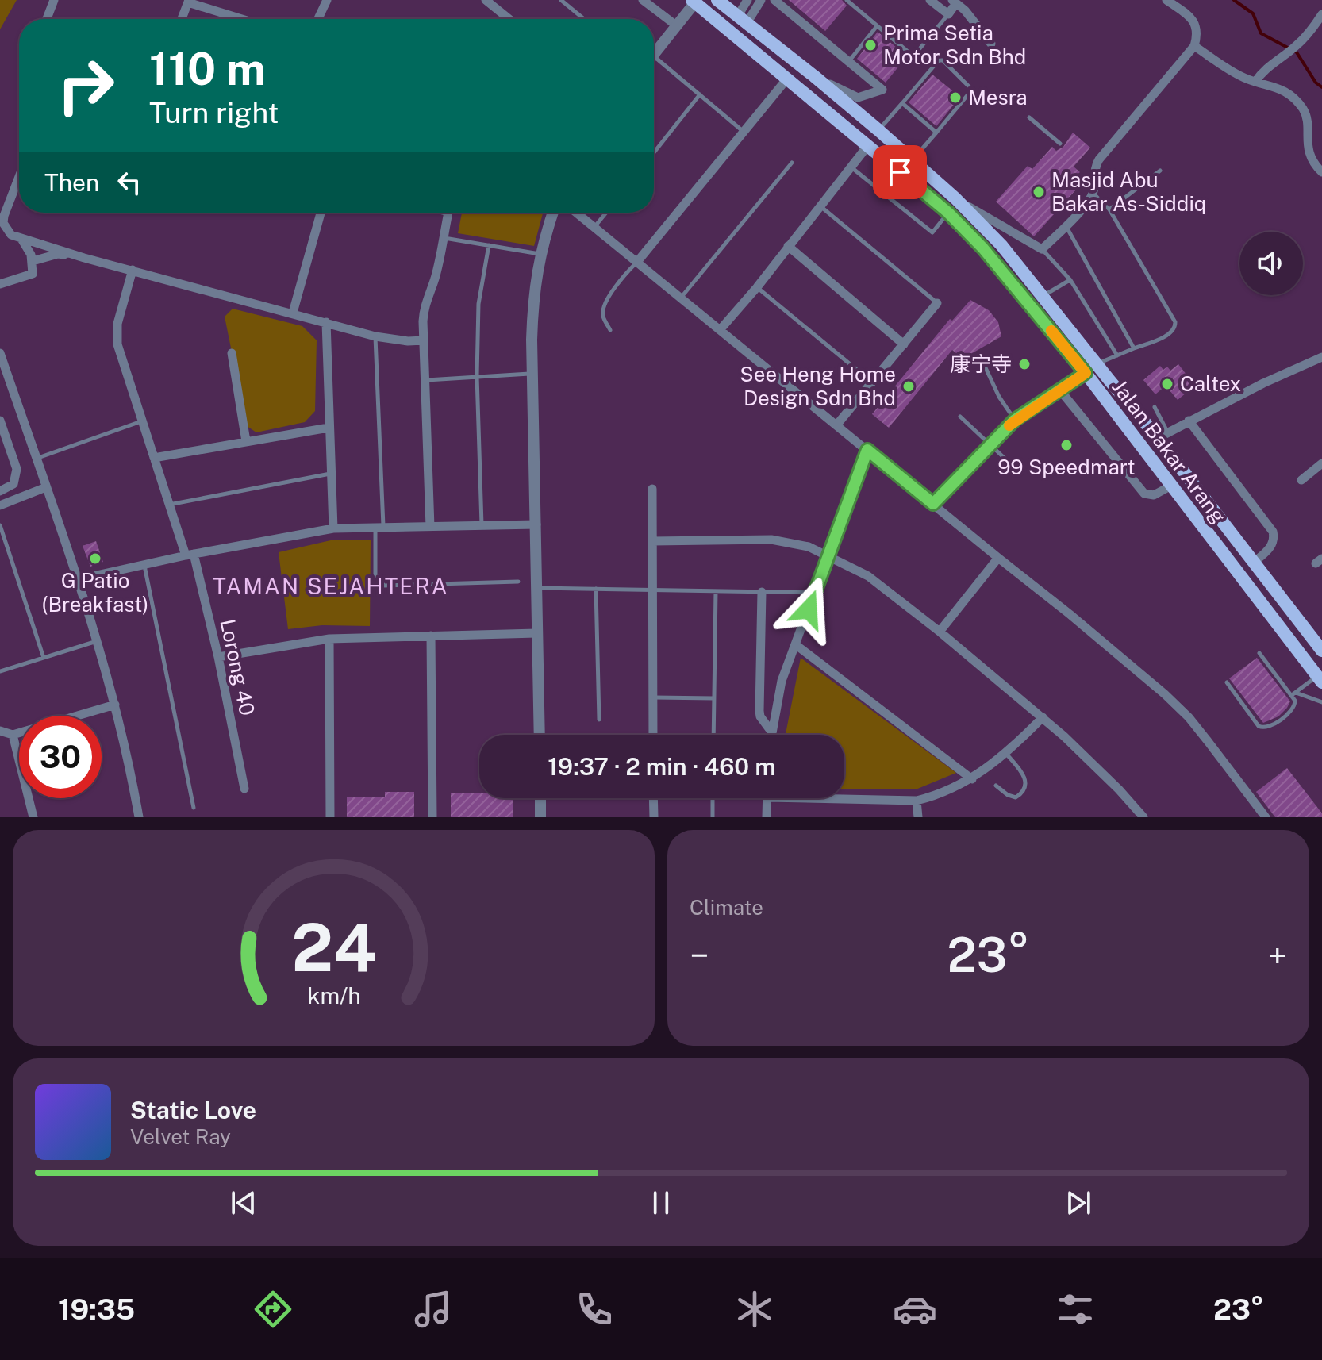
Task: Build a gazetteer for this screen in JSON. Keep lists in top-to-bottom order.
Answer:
{
  "streets": {
    "main road": ["Jalan Bakar Arang"],
    "street": ["Lorong 40"]
  },
  "districts": ["TAMAN SEJAHTERA"],
  "places": [
    "Prima Setia Motor Sdn Bhd",
    "Mesra",
    "Masjid Abu Bakar As-Siddiq",
    "康宁寺",
    "Caltex",
    "See Heng Home Design Sdn Bhd",
    "99 Speedmart",
    "G Patio (Breakfast)"
  ],
  "page": {
    "turn": ["110 m", "Turn right"],
    "then": "Then",
    "limit": "30",
    "trip": "19:37 · 2 min · 460 m",
    "tile": "Climate",
    "heat": ["−", "23°", "+"],
    "song": ["Static Love", "Velvet Ray"],
    "tabs": ["19:35", "23°"],
    "gauge": ["24", "km/h"]
  }
}
